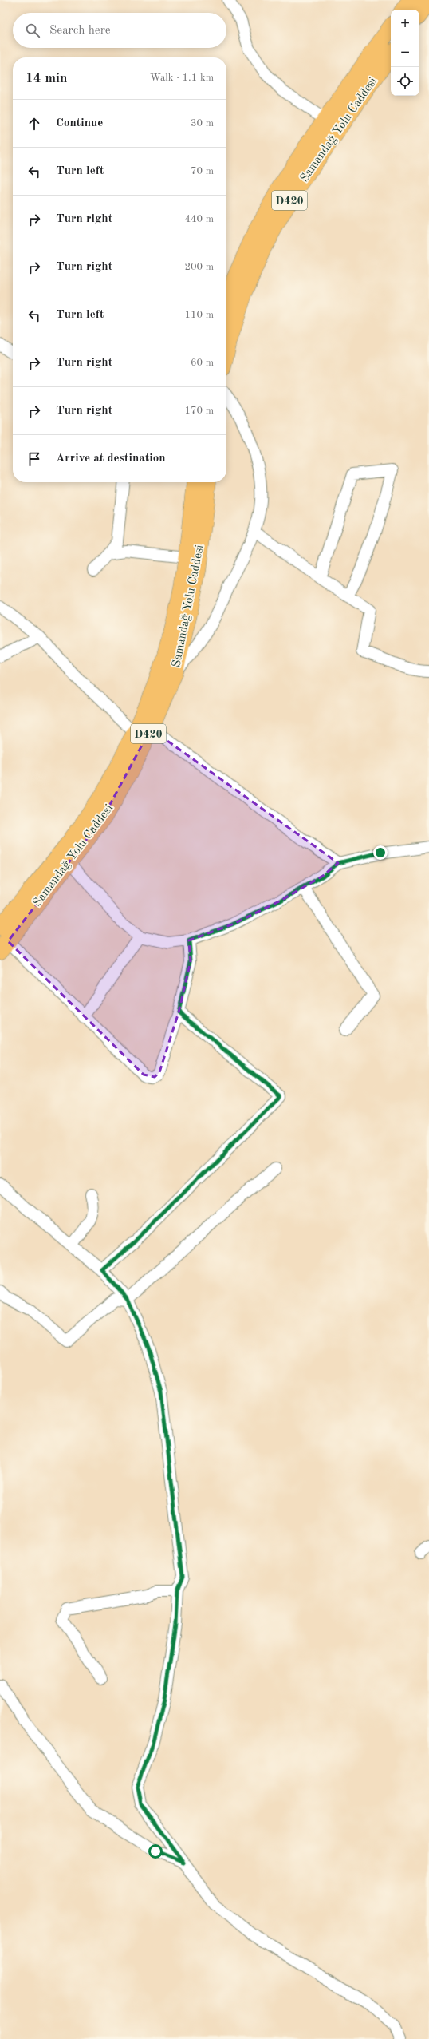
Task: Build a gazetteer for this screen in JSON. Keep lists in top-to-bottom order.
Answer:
{
  "streets": {
    "highway": ["Samandağ Yolu Caddesi", "D420"]
  },
  "page": {
    "map_buttons": ["+", "−"],
    "search": "Search here",
    "heading": ["14 min", "Walk · 1.1 km"],
    "list": [
      ["Continue", "30 m"],
      ["Turn left", "70 m"],
      ["Turn right", "440 m"],
      ["Turn right", "200 m"],
      ["Turn left", "110 m"],
      ["Turn right", "60 m"],
      ["Turn right", "170 m"],
      "Arrive at destination"
    ]
  }
}
